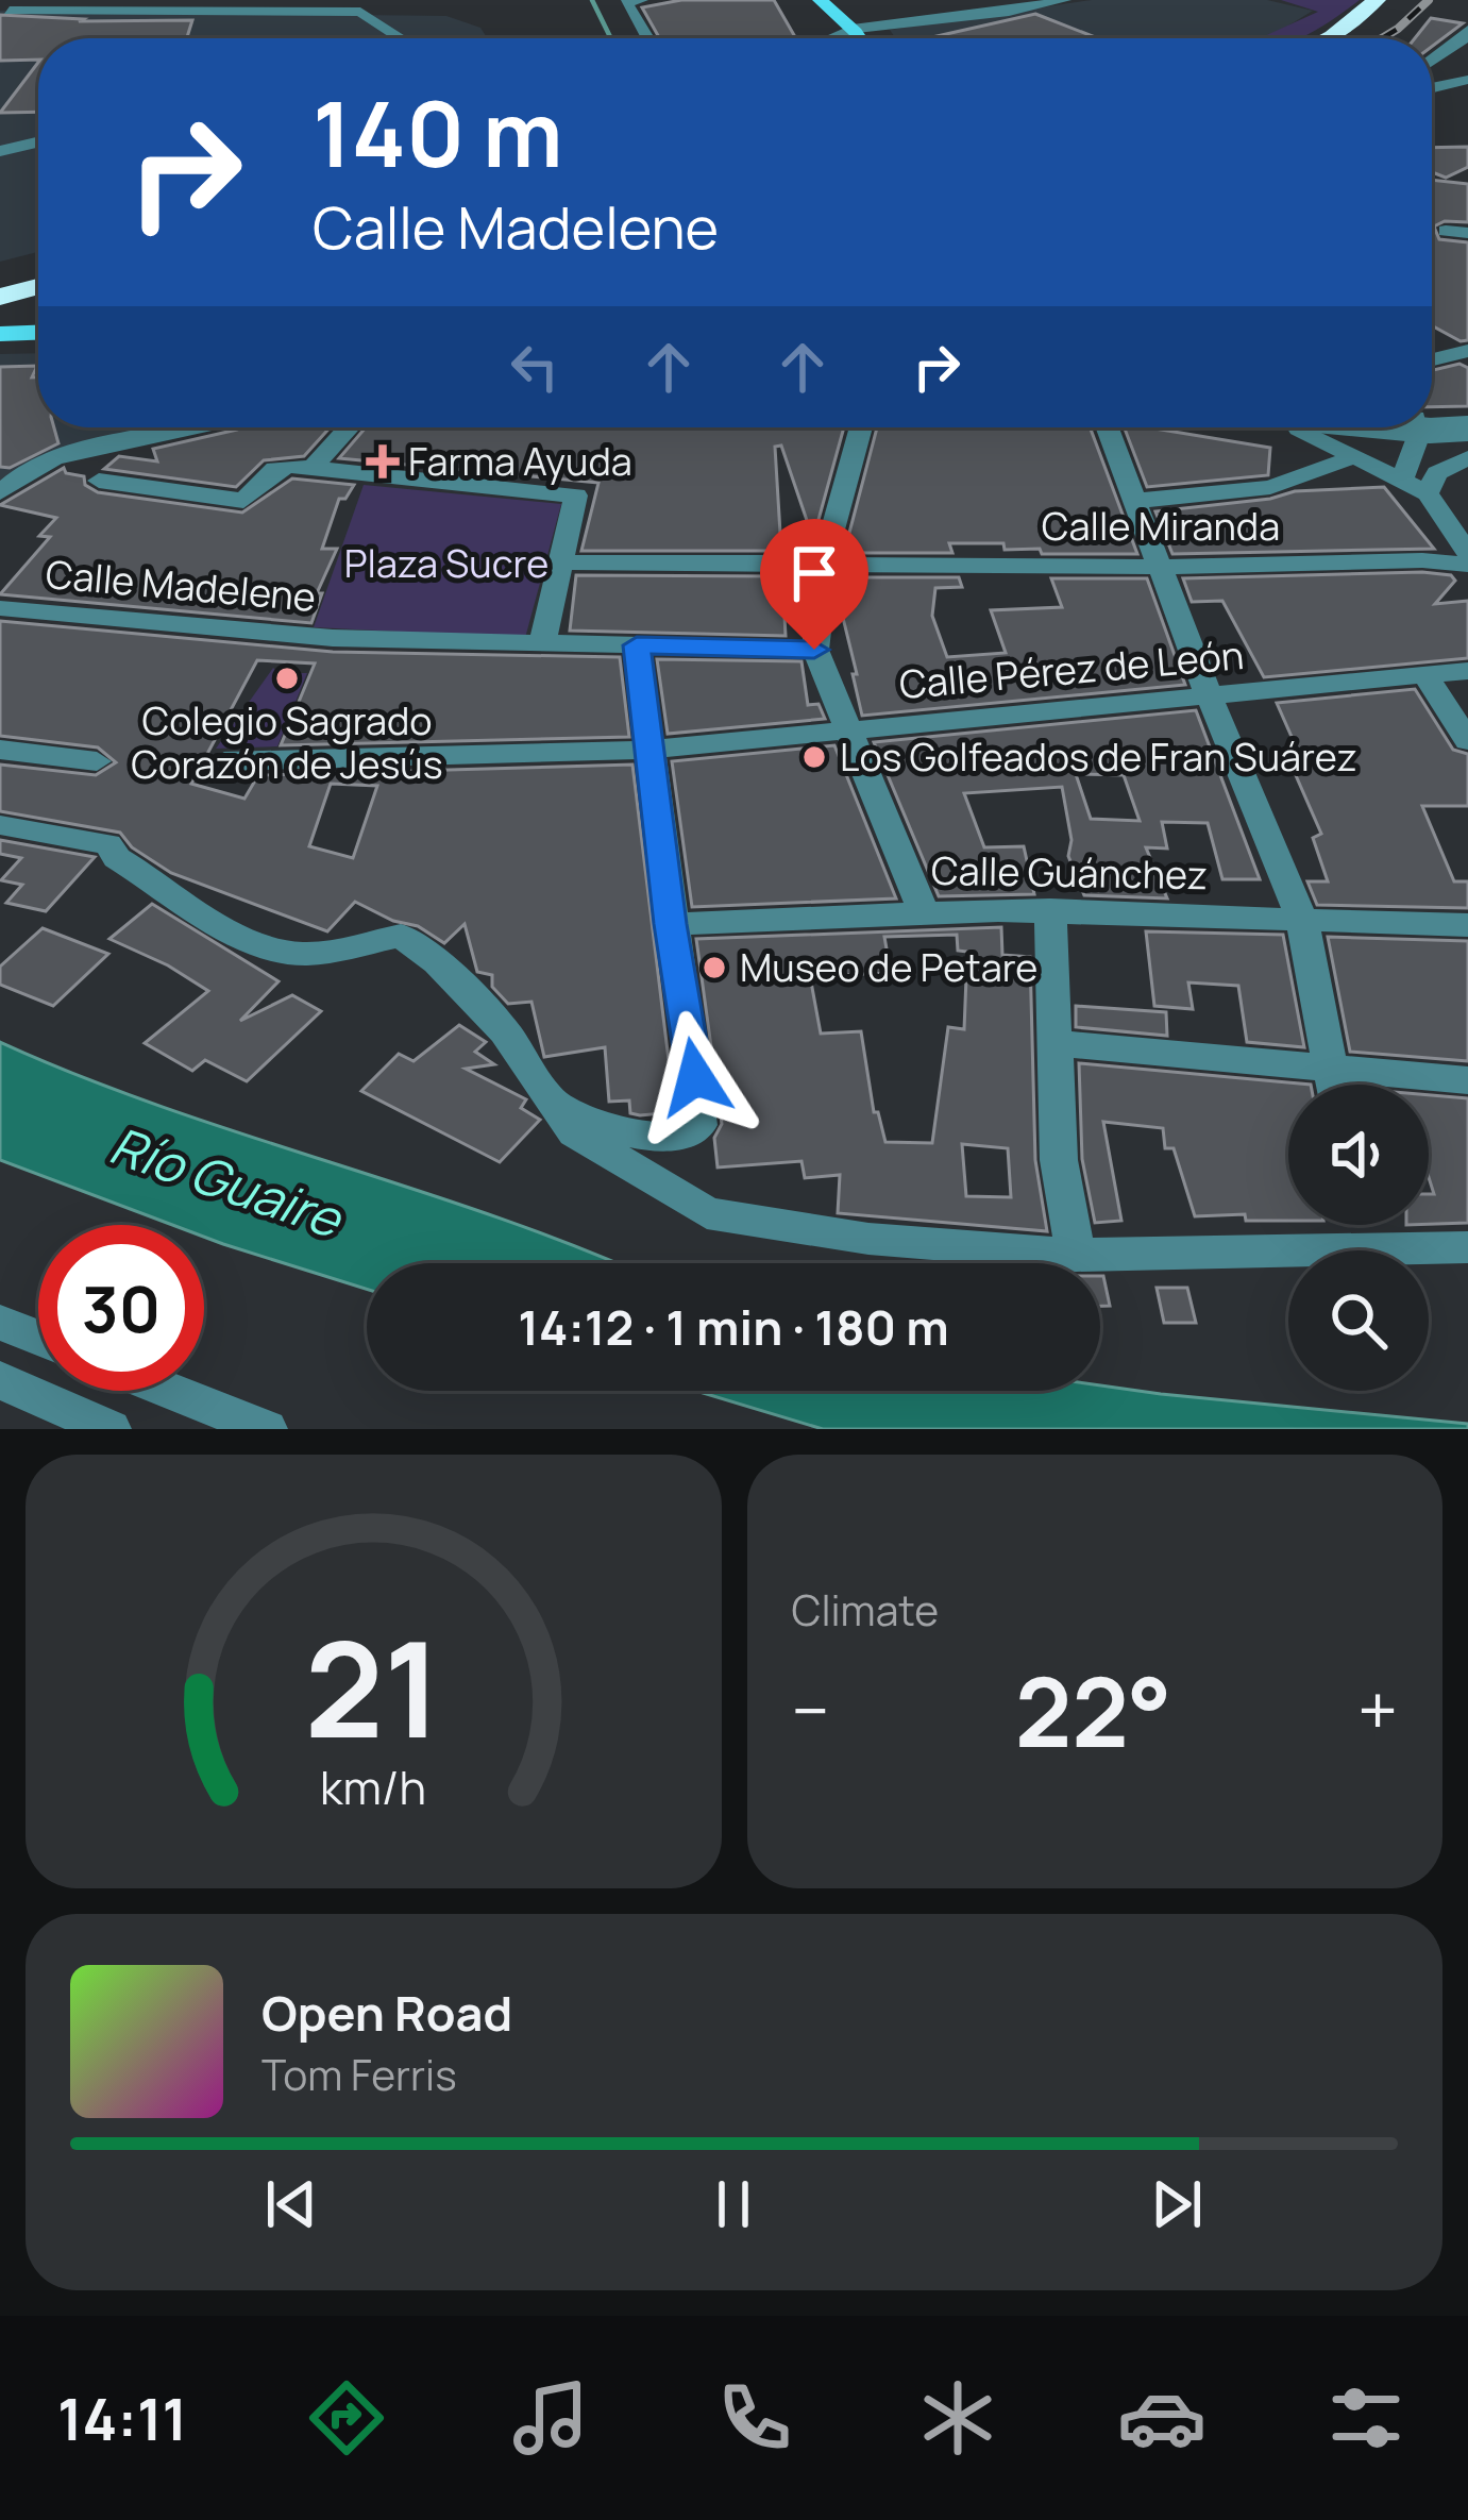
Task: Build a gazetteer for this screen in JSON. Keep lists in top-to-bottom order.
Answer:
{
  "streets": {
    "street": [
      "Calle Miranda",
      "Calle Madelene",
      "Calle Pérez de León",
      "Calle Guánchez"
    ]
  },
  "water": ["Río Guaire"],
  "parks": ["Plaza Sucre"],
  "places": {
    "health": ["Farma Ayuda"],
    "other": ["Colegio Sagrado Corazón de Jesús", "Los Golfeados de Fran Suárez", "Museo de Petare"]
  },
  "page": {
    "turn": ["140 m", "Calle Madelene"],
    "limit": "30",
    "trip": "14:12 · 1 min · 180 m",
    "tile": "Climate",
    "heat": ["−", "22°", "+"],
    "song": ["Open Road", "Tom Ferris"],
    "tabs": "14:11",
    "gauge": ["21", "km/h"]
  }
}
